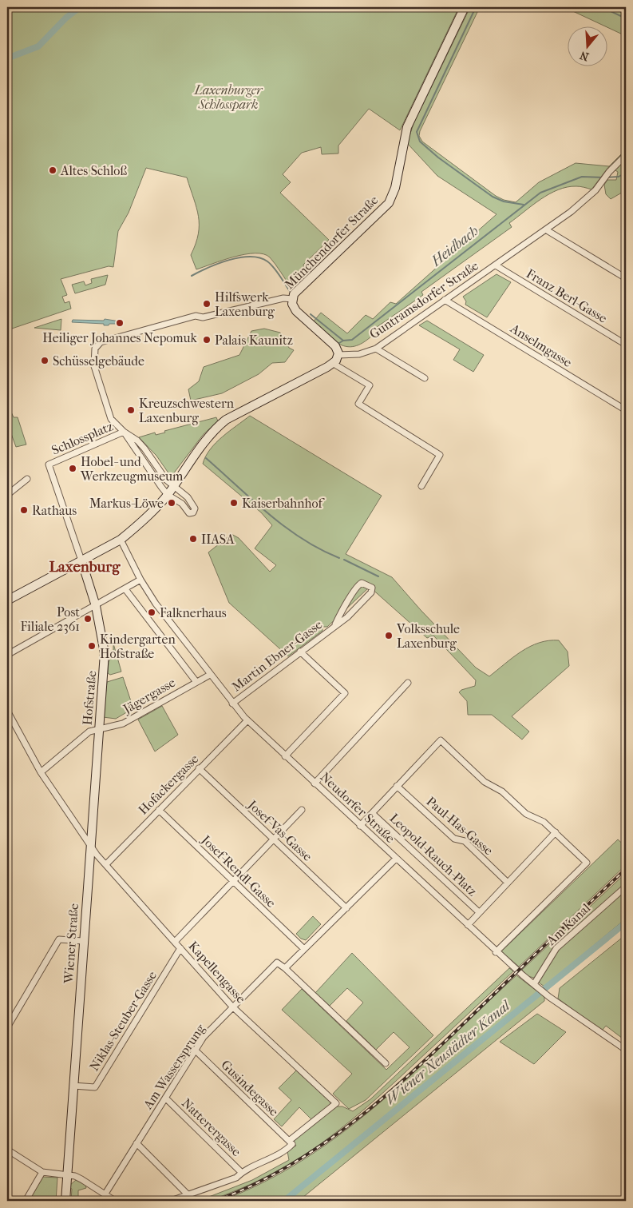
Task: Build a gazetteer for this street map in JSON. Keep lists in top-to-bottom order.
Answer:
{
  "streets": {
    "main road": ["Münchendorfer Straße", "Hofstraße", "Wiener Straße"],
    "street": [
      "Franz Berl-Gasse",
      "Guntramsdorfer Straße",
      "Anselmgasse",
      "Schlossplatz",
      "Martin Ebner-Gasse",
      "Jägergasse",
      "Hofackergasse",
      "Neudorfer Straße",
      "Paul-Has-Gasse",
      "Josef-Vas-Gasse",
      "Leopold-Rauch-Platz",
      "Josef-Rendl-Gasse",
      "Am Kanal",
      "Kapellengasse",
      "Niklas-Steuber-Gasse",
      "Am Wassersprung",
      "Gusindegasse",
      "Natterergasse"
    ]
  },
  "crossings": [
    ["Münchendorfer Straße", "Schlossplatz"],
    ["Franz Berl-Gasse", "Guntramsdorfer Straße"],
    ["Guntramsdorfer Straße", "Anselmgasse"],
    ["Schlossplatz", "Hofstraße"],
    ["Martin Ebner-Gasse", "Neudorfer Straße"],
    ["Jägergasse", "Hofstraße"],
    ["Jägergasse", "Neudorfer Straße"],
    ["Hofstraße", "Wiener Straße"],
    ["Hofstraße", "Kapellengasse"],
    ["Hofackergasse", "Neudorfer Straße"],
    ["Hofackergasse", "Josef-Vas-Gasse"],
    ["Hofackergasse", "Josef-Rendl-Gasse"],
    ["Hofackergasse", "Kapellengasse"],
    ["Neudorfer Straße", "Am Kanal"],
    ["Wiener Straße", "Kapellengasse"],
    ["Wiener Straße", "Niklas-Steuber-Gasse"],
    ["Kapellengasse", "Niklas-Steuber-Gasse"],
    ["Kapellengasse", "Am Wassersprung"],
    ["Kapellengasse", "Gusindegasse"],
    ["Am Wassersprung", "Gusindegasse"],
    ["Am Wassersprung", "Natterergasse"]
  ],
  "districts": ["Laxenburg"],
  "water": ["Heidbach", "Wiener Neustädter Kanal"],
  "parks": ["Laxenburger Schlosspark"],
  "places": [
    "Altes Schloß",
    "Hilfswerk Laxenburg",
    "Heiliger Johannes Nepomuk",
    "Palais Kaunitz",
    "Schüsselgebäude",
    "Kreuzschwestern Laxenburg",
    "Hobel- und Werkzeugmuseum",
    "Markus-Löwe",
    "Kaiserbahnhof",
    "Rathaus",
    "IIASA",
    "Falknerhaus",
    "Post Filiale 2361",
    "Volksschule Laxenburg",
    "Kindergarten Hofstraße"
  ],
  "north": "bottom"
}
